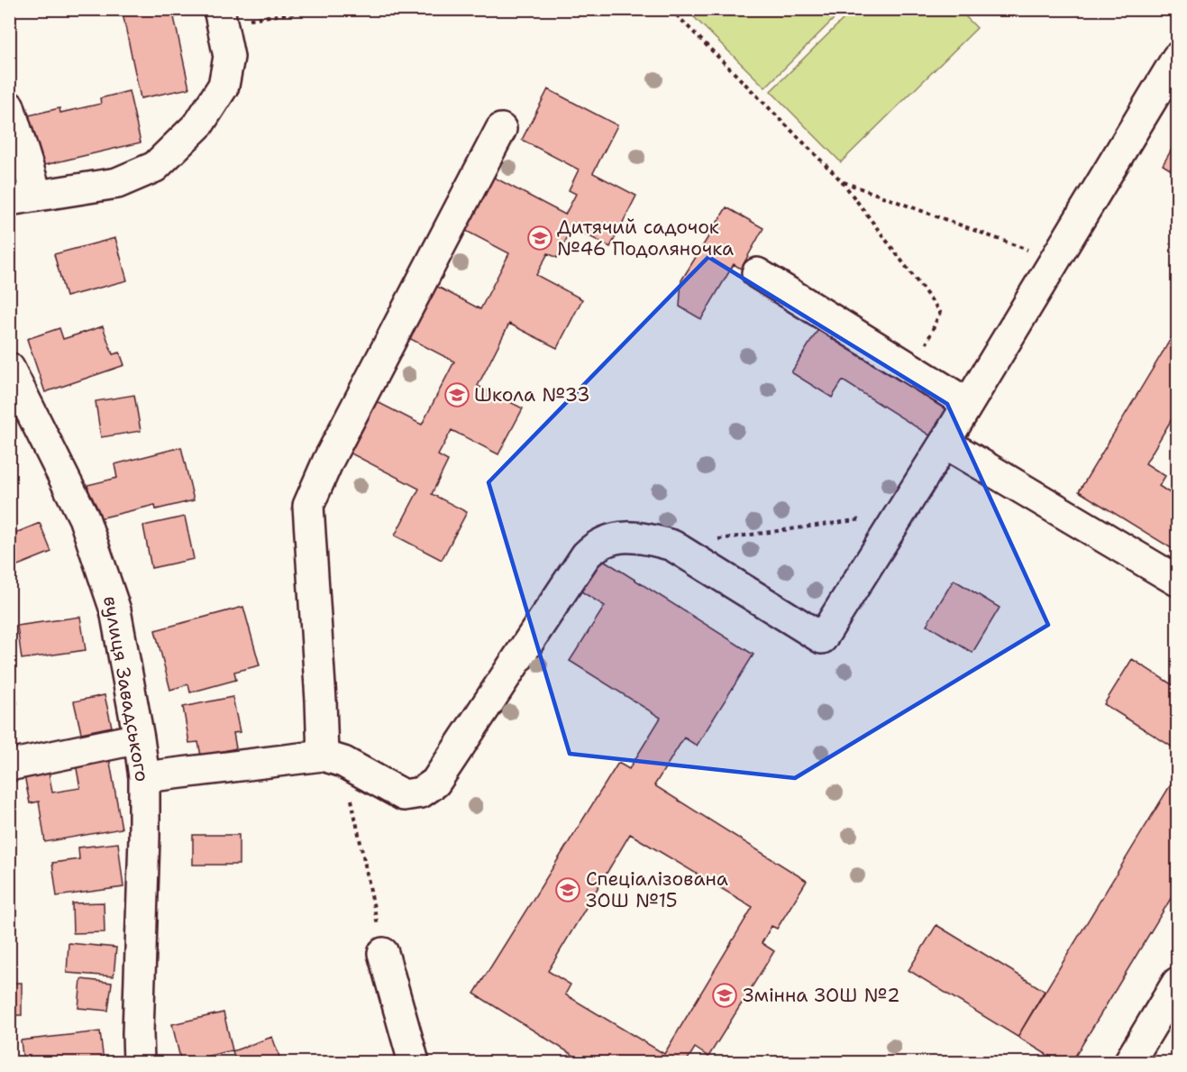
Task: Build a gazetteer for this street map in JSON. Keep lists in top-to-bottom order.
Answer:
{
  "streets": {
    "street": ["вулиця Завадського"]
  },
  "places": {
    "school or university": [
      "Дитячий садочок №46 Подоляночка",
      "Школа №33",
      "Спеціалізована ЗОШ №15",
      "Змінна ЗОШ №2"
    ]
  }
}
